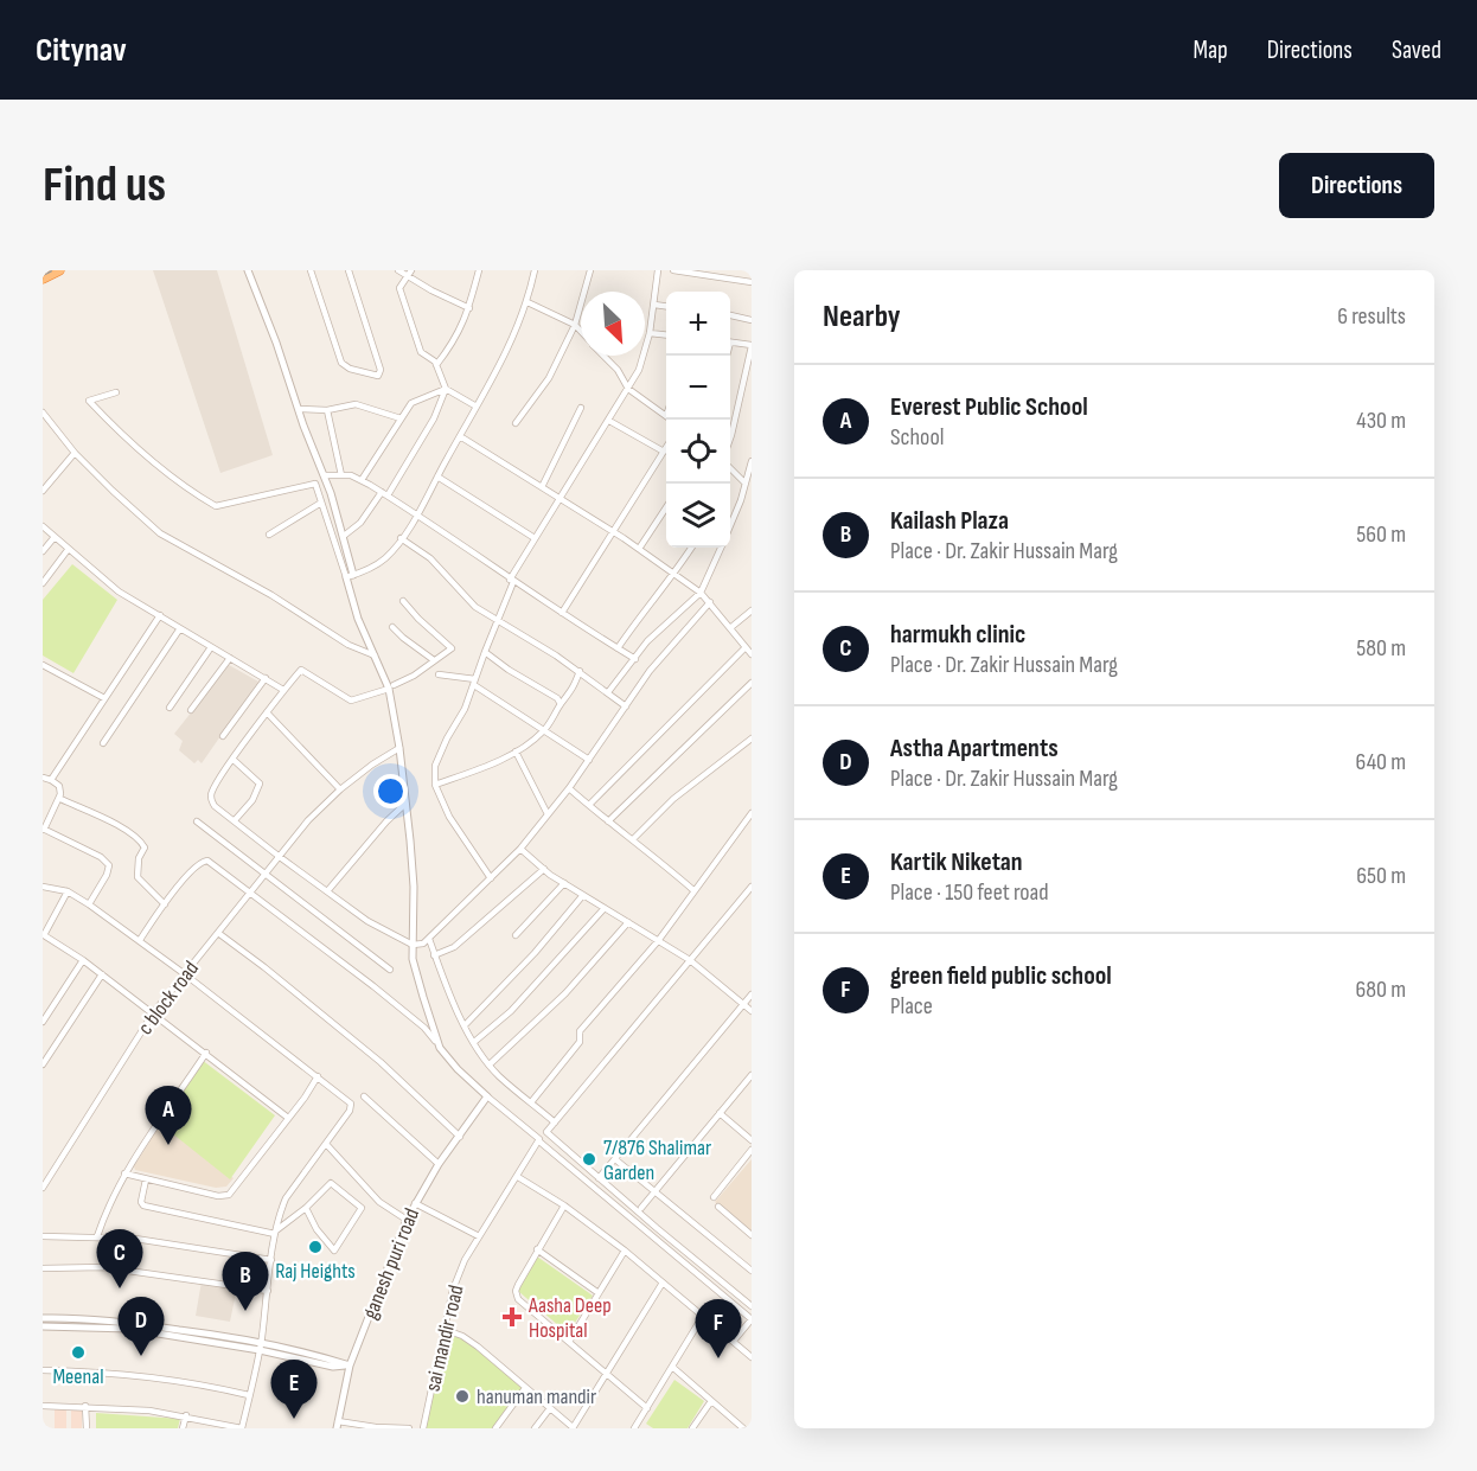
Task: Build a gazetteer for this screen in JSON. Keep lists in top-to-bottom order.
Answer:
{
  "streets": {
    "street": ["c block road", "ganesh puri road", "sai mandir road"]
  },
  "places": {
    "other": [
      "7/876 Shalimar Garden",
      "Raj Heights",
      "Meenal",
      "hanuman mandir"
    ],
    "health": ["Aasha Deep Hospital"]
  },
  "north": "bottom right",
  "page": {
    "header": "Citynav",
    "nav": ["Map", "Directions", "Saved"],
    "buttons": "Directions",
    "title": "Find us",
    "heading": ["Nearby", "6 results"],
    "map_buttons": ["+", "−"],
    "list": [
      {
        "mark": "A",
        "name": "Everest Public School",
        "note": "School",
        "value": "430 m"
      },
      {
        "mark": "B",
        "name": "Kailash Plaza",
        "note": "Place · Dr. Zakir Hussain Marg",
        "value": "560 m"
      },
      {
        "mark": "C",
        "name": "harmukh clinic",
        "note": "Place · Dr. Zakir Hussain Marg",
        "value": "580 m"
      },
      {
        "mark": "D",
        "name": "Astha Apartments",
        "note": "Place · Dr. Zakir Hussain Marg",
        "value": "640 m"
      },
      {
        "mark": "E",
        "name": "Kartik Niketan",
        "note": "Place · 150 feet road",
        "value": "650 m"
      },
      {
        "mark": "F",
        "name": "green field public school",
        "note": "Place",
        "value": "680 m"
      }
    ],
    "pins": [
      "A",
      "C",
      "B",
      "D",
      "F",
      "E"
    ]
  }
}
